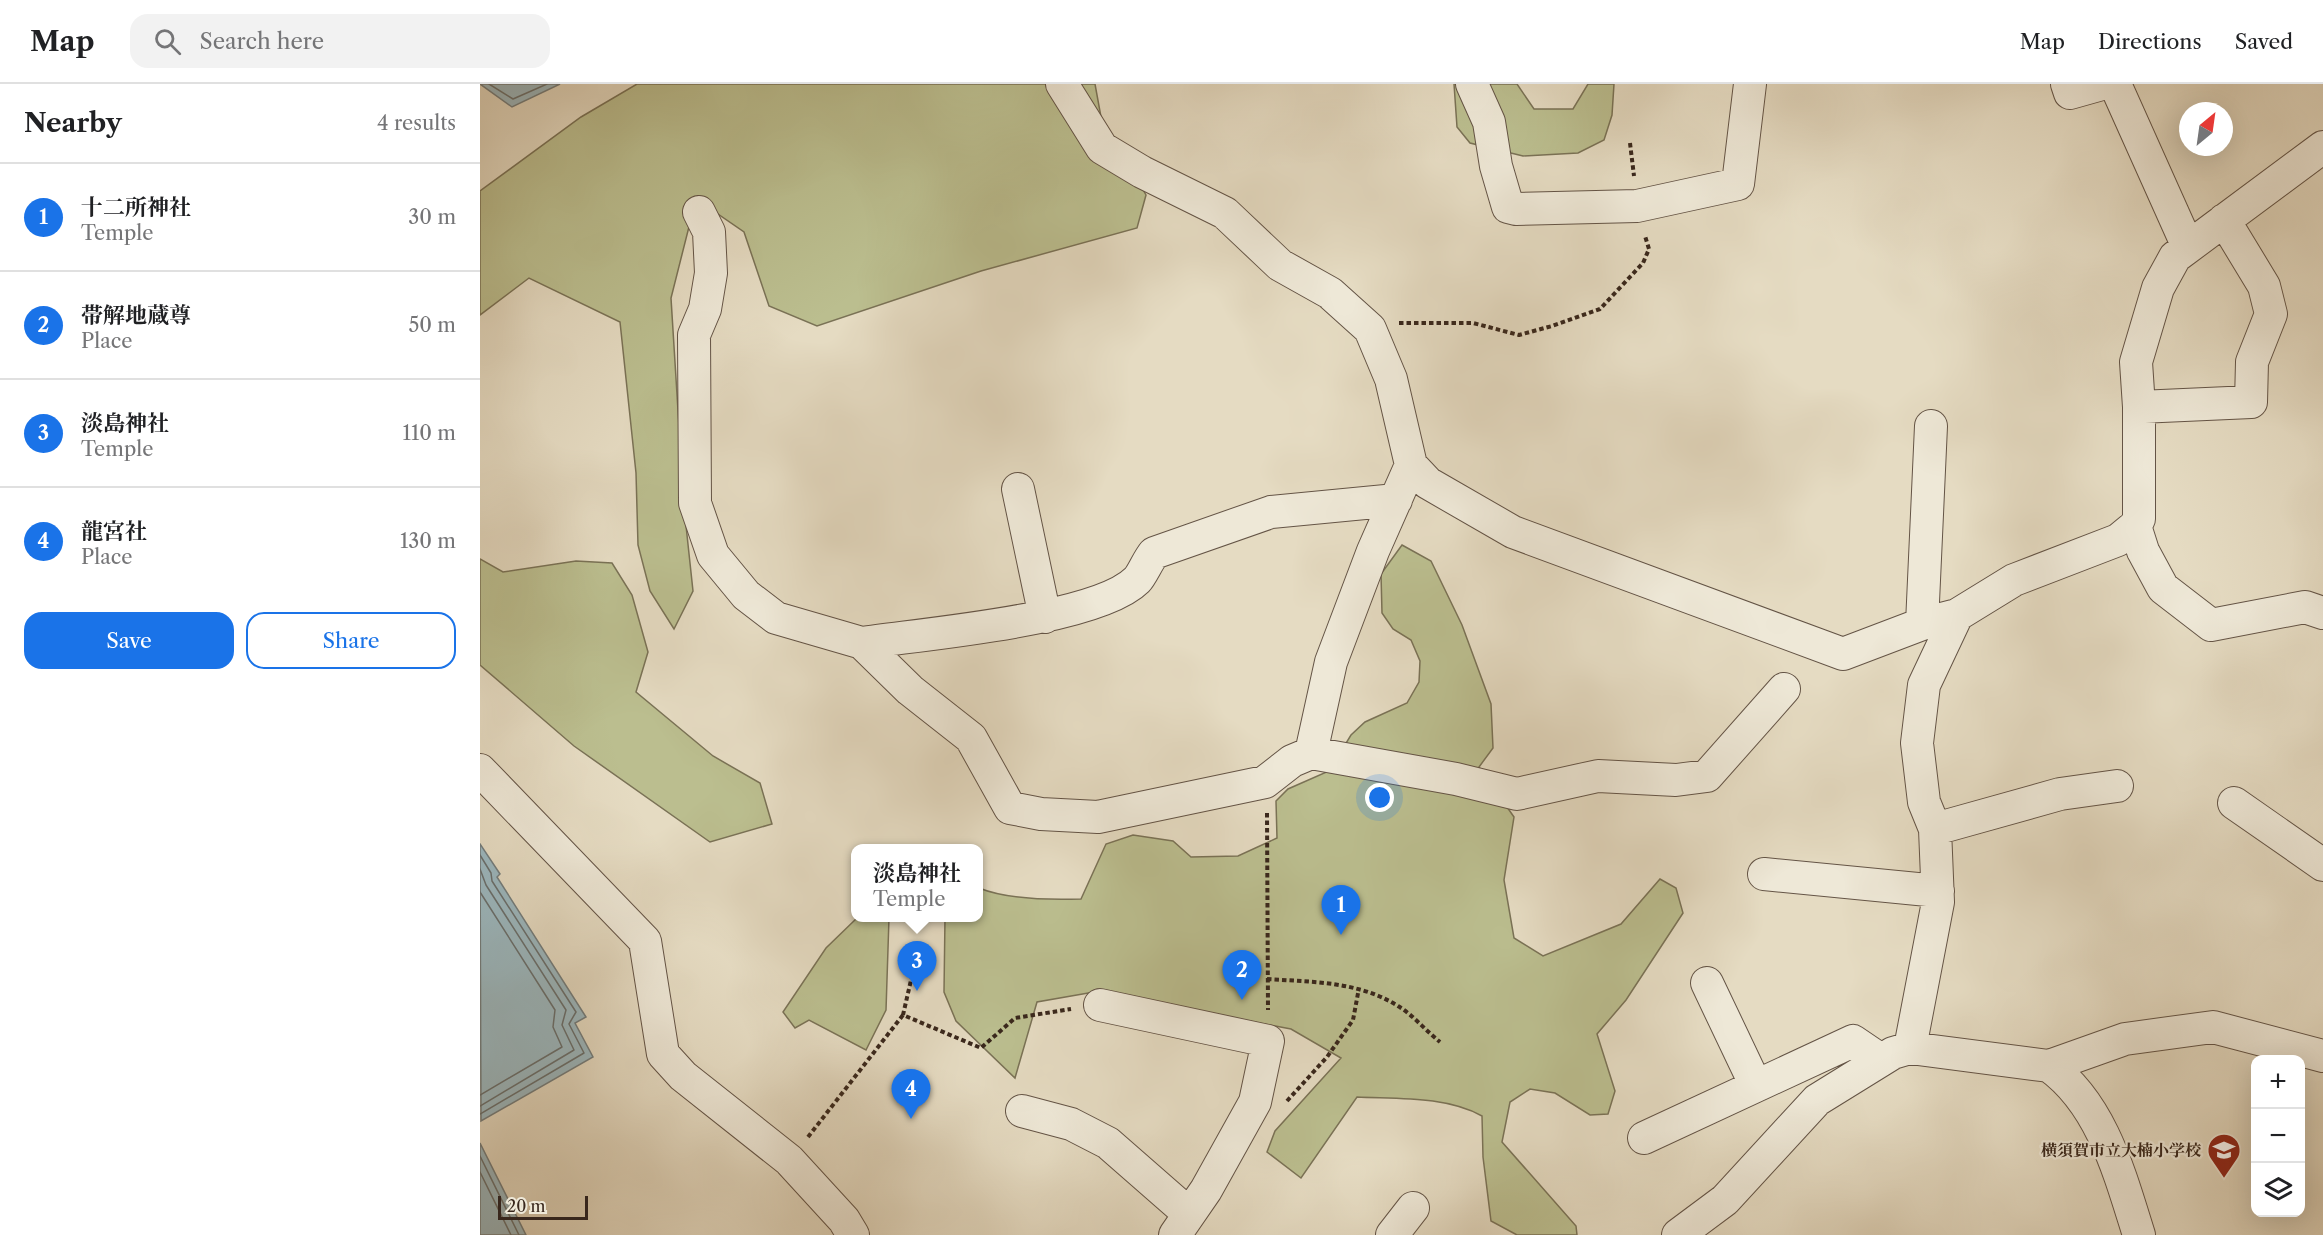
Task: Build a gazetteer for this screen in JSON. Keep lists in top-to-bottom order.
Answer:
{
  "places": {
    "school or university": ["横須賀市立大楠小学校"]
  },
  "scale_bar": "20 m",
  "north": "top right",
  "page": {
    "header": "Map",
    "search": "Search here",
    "nav": ["Map", "Directions", "Saved"],
    "heading": ["Nearby", "4 results"],
    "list": [
      {
        "mark": "1",
        "name": "十二所神社",
        "note": "Temple",
        "value": "30 m"
      },
      {
        "mark": "2",
        "name": "帯解地蔵尊",
        "note": "Place",
        "value": "50 m"
      },
      {
        "mark": "3",
        "name": "淡島神社",
        "note": "Temple",
        "value": "110 m"
      },
      {
        "mark": "4",
        "name": "龍宮社",
        "note": "Place",
        "value": "130 m"
      }
    ],
    "buttons": ["Save", "Share"],
    "popup": ["淡島神社", "Temple"],
    "pins": [
      "1",
      "3",
      "2",
      "4"
    ],
    "map_buttons": ["+", "−"],
    "scale": "20 m"
  }
}
